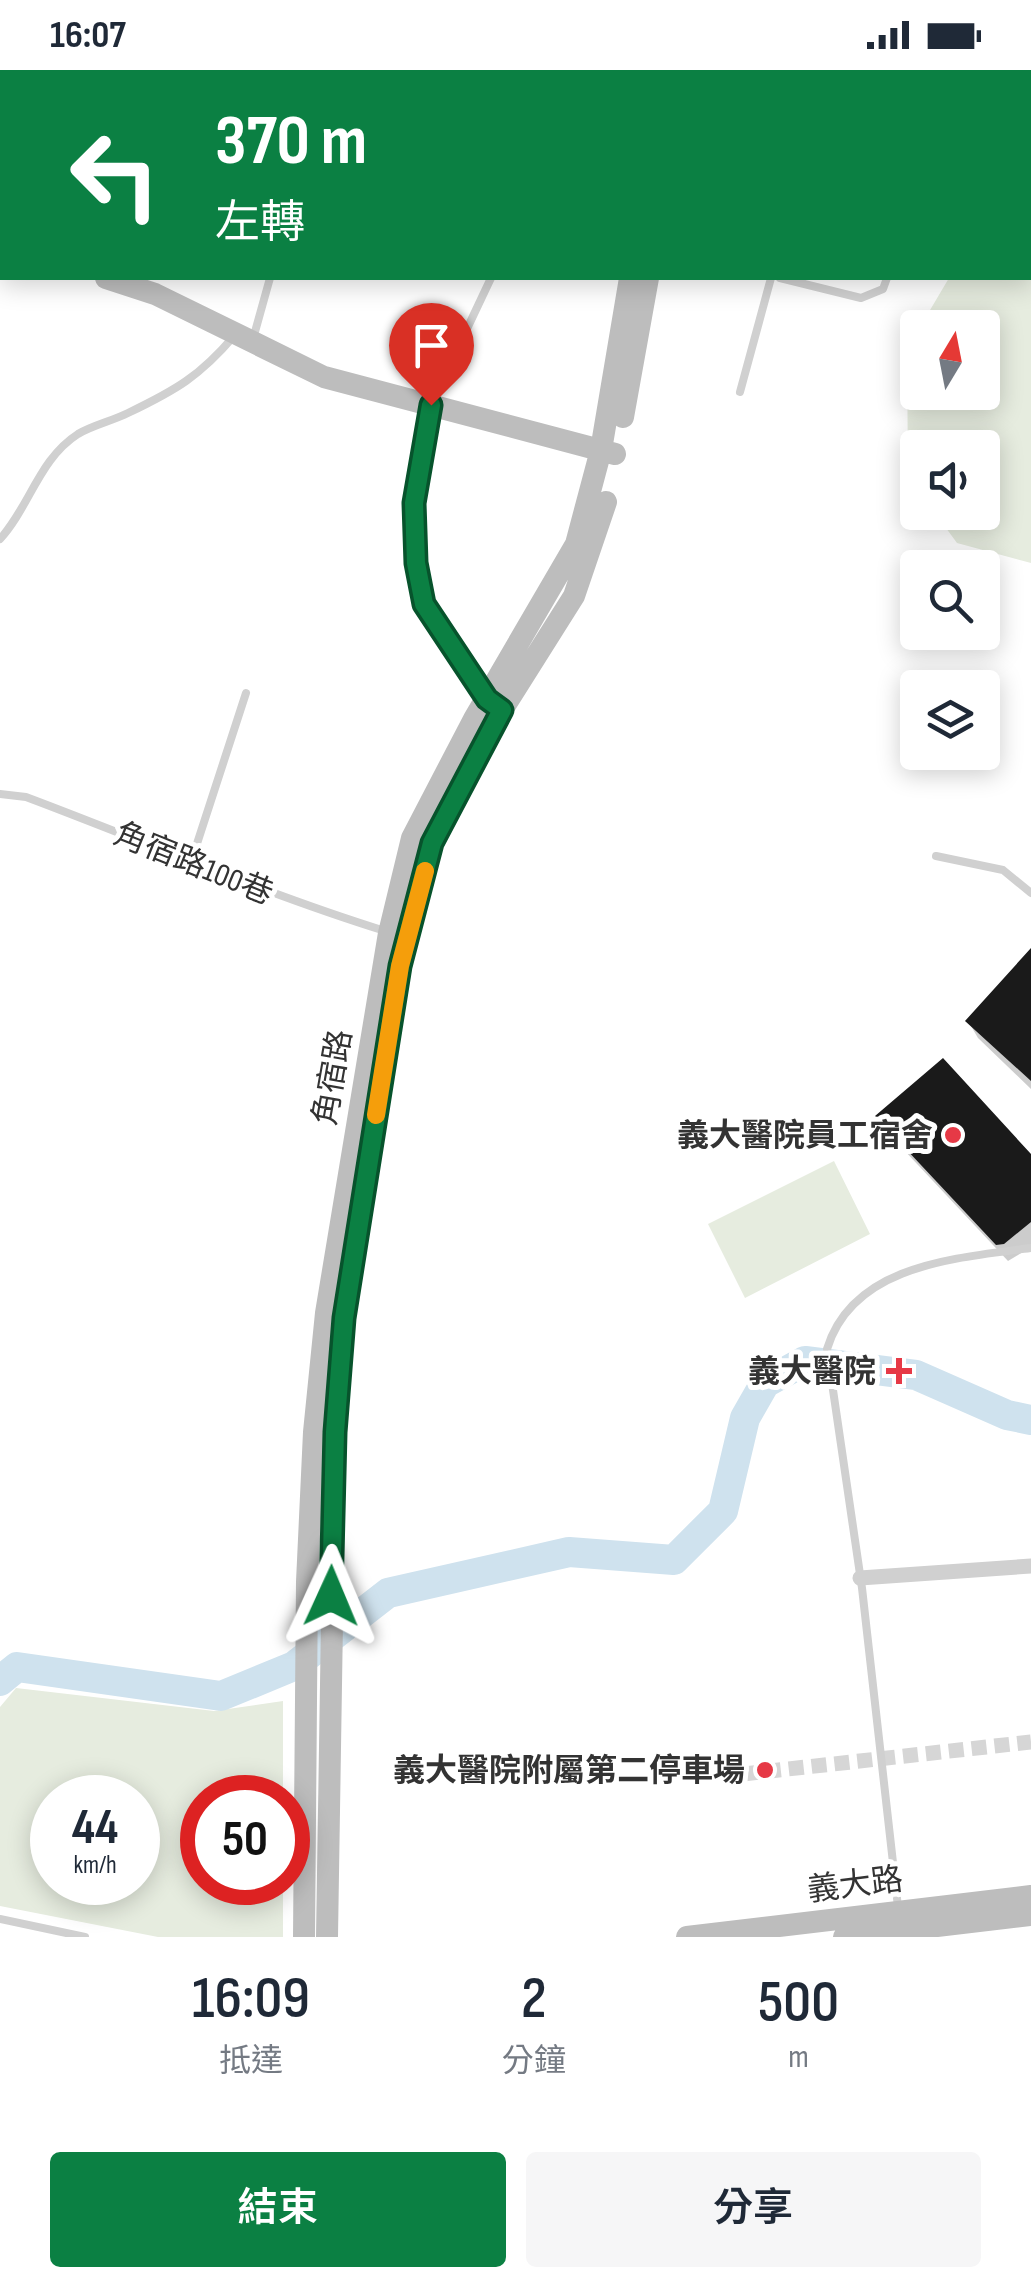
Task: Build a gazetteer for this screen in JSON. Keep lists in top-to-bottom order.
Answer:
{
  "streets": {
    "main road": ["角宿路", "義大路"],
    "lane": ["角宿路100巷"]
  },
  "crossings": [
    ["角宿路100巷", "角宿路"]
  ],
  "places": {
    "other": ["義大醫院員工宿舍", "義大醫院附屬第二停車場"],
    "health": ["義大醫院"]
  },
  "north": "top",
  "page": {
    "status": "16:07",
    "turn": ["370 m", "左轉"],
    "speed": "44 km/h",
    "limit": "50",
    "eta": [
      "16:09",
      "抵達",
      "2",
      "分鐘",
      "500",
      "m"
    ],
    "buttons": ["結束", "分享"]
  }
}
